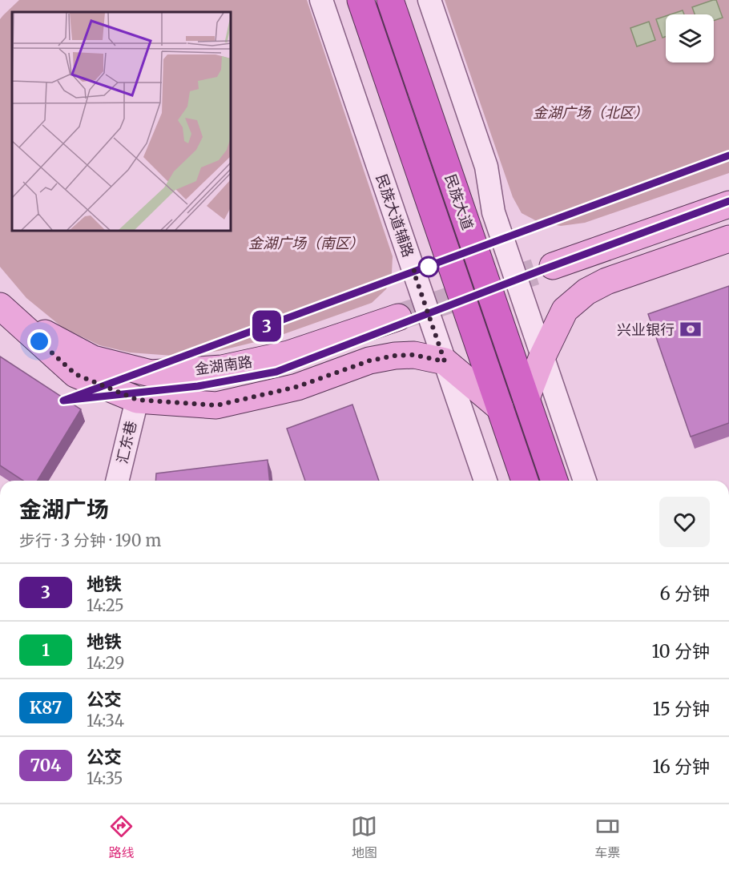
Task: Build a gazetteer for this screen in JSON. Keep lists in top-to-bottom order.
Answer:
{
  "streets": {
    "highway": ["民族大道"],
    "main road": ["金湖南路"],
    "street": ["民族大道辅路", "汇东巷"]
  },
  "parks": ["金湖广场（北区）", "金湖广场（南区）"],
  "places": {
    "bank": ["兴业银行"]
  },
  "lines": ["metro line 3"],
  "page": {
    "on_map": "3",
    "heading": ["金湖广场", "步行 · 3 分钟 · 190 m"],
    "list": [
      {
        "mark": "3",
        "name": "地铁",
        "note": "14:25",
        "value": "6 分钟"
      },
      {
        "mark": "1",
        "name": "地铁",
        "note": "14:29",
        "value": "10 分钟"
      },
      {
        "mark": "K87",
        "name": "公交",
        "note": "14:34",
        "value": "15 分钟"
      },
      {
        "mark": "704",
        "name": "公交",
        "note": "14:35",
        "value": "16 分钟"
      }
    ],
    "tabs": ["路线", "地图", "车票"]
  }
}
